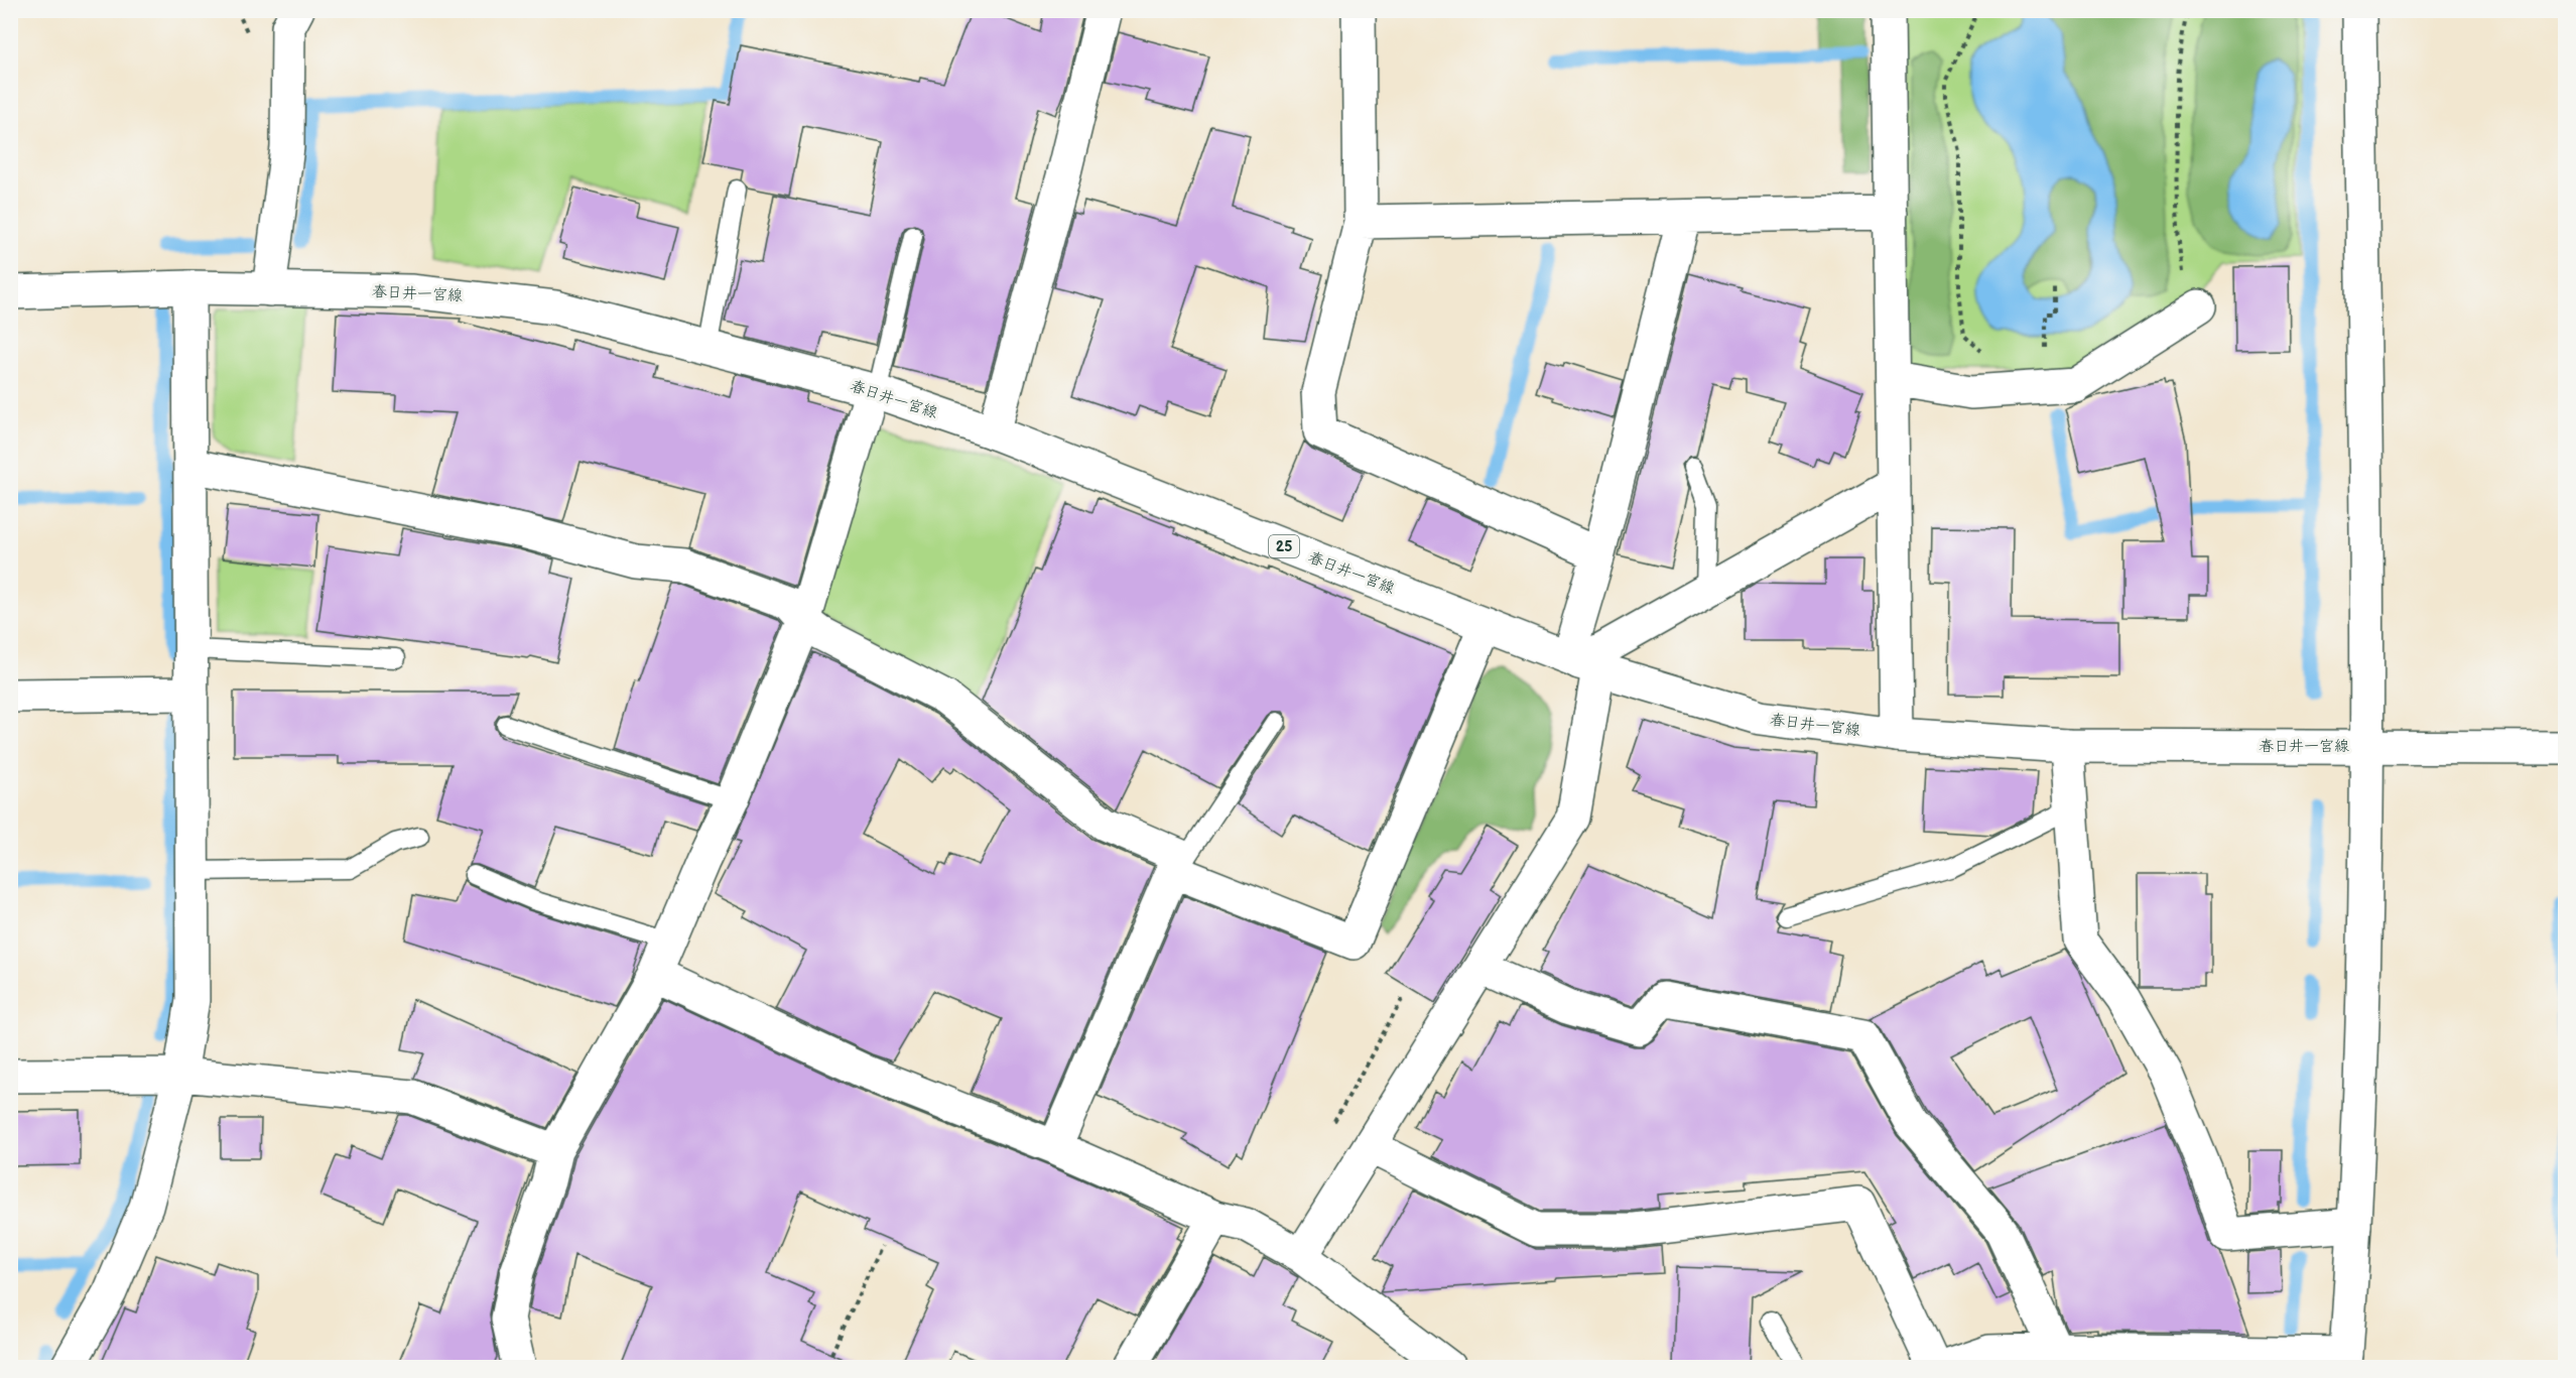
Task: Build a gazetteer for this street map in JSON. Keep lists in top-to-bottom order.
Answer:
{
  "streets": {
    "street": ["春日井一宮線", "25"]
  }
}
